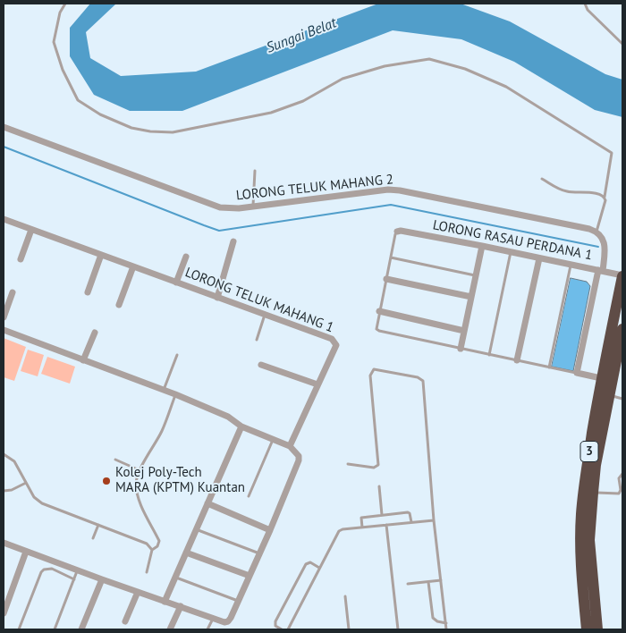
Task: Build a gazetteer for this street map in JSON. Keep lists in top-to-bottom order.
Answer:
{
  "streets": {
    "highway": ["3"],
    "street": ["LORONG TELUK MAHANG 2", "LORONG RASAU PERDANA 1", "LORONG TELUK MAHANG 1"]
  },
  "crossings": [
    ["LORONG RASAU PERDANA 1", "3"]
  ],
  "water": ["Sungai Belat"],
  "places": ["Kolej Poly-Tech MARA (KPTM) Kuantan"]
}
